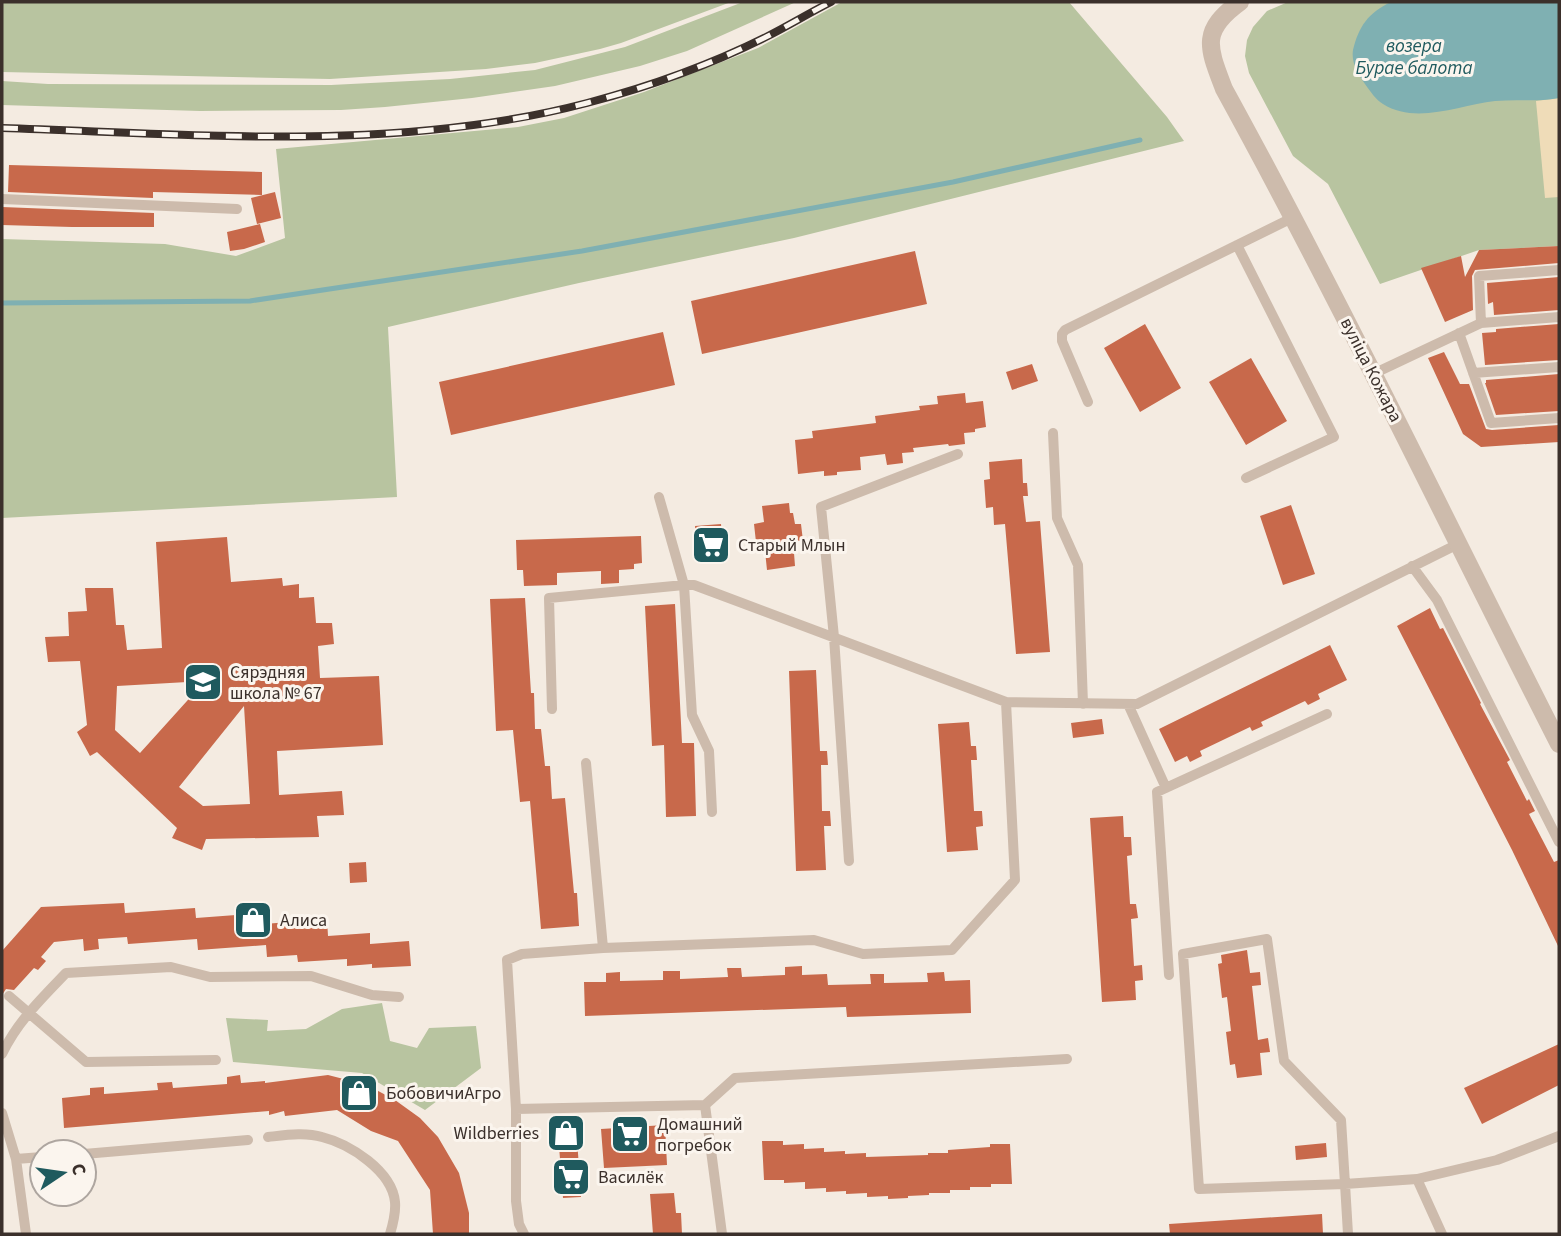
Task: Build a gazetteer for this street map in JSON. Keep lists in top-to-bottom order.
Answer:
{
  "streets": {
    "street": ["вуліца Кожара"]
  },
  "water": ["возера Бурае балота"],
  "places": {
    "supermarket": ["Старый Млын", "Домашний погребок", "Василёк"],
    "school or university": ["Сярэдняя школа № 67"],
    "shop": ["Алиса", "БобовичиАгро", "Wildberries"]
  },
  "north": "right"
}
